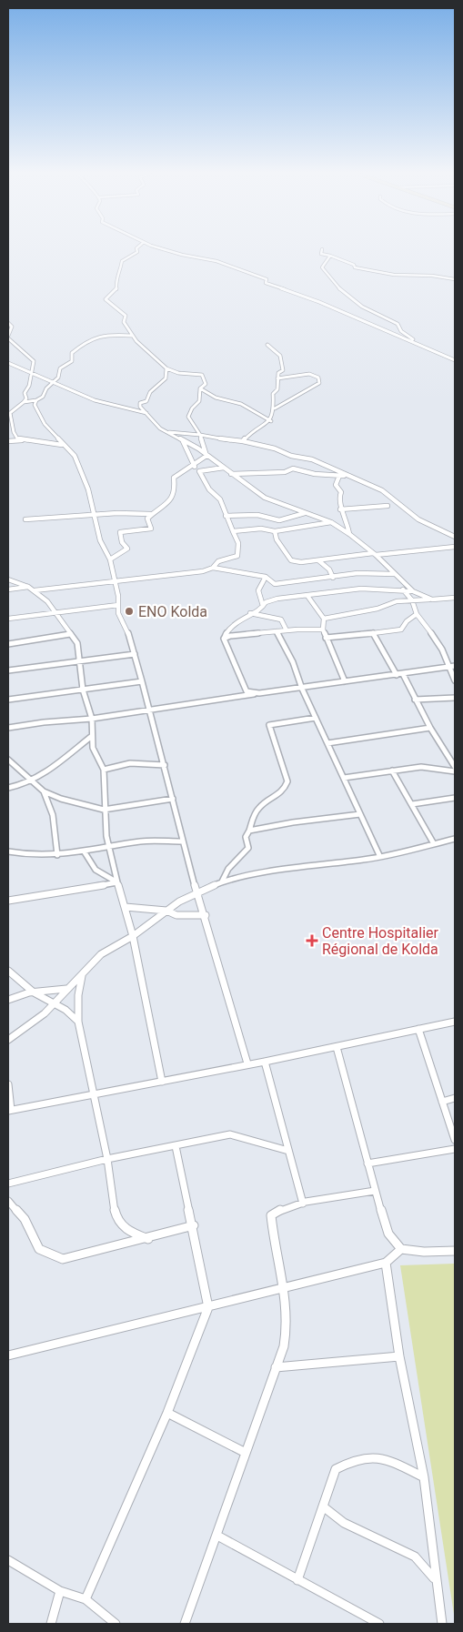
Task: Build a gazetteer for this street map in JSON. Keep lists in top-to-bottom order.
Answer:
{
  "places": {
    "other": ["ENO Kolda"],
    "health": ["Centre Hospitalier Régional de Kolda"]
  }
}
